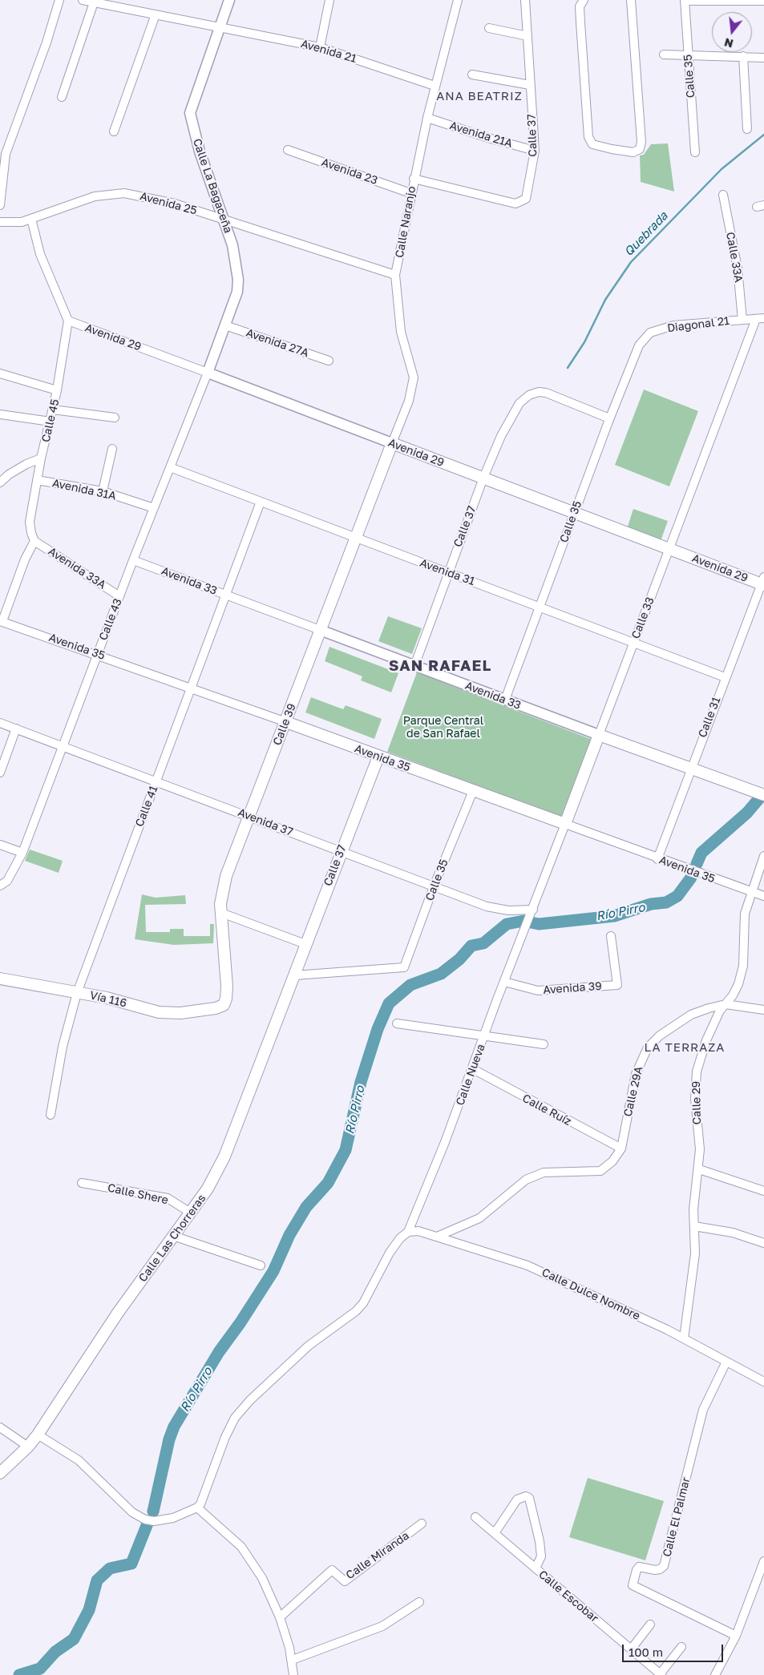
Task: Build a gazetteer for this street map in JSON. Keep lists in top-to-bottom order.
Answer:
{
  "streets": {
    "main road": [
      "Calle 37",
      "Avenida 29",
      "Avenida 33",
      "Calle 33",
      "Avenida 35",
      "Calle 39",
      "Vía 116",
      "Calle Las Chorreras"
    ],
    "street": [
      "Avenida 21",
      "Calle 35",
      "Avenida 21A",
      "Avenida 23",
      "Calle La Bagaceña",
      "Avenida 25",
      "Calle Naranjo",
      "Calle 33A",
      "Diagonal 21",
      "Avenida 27A",
      "Calle 45",
      "Avenida 31A",
      "Avenida 33A",
      "Avenida 31",
      "Calle 43",
      "Calle 31",
      "Calle 41",
      "Avenida 37",
      "Avenida 39",
      "Calle Nueva",
      "Calle 29A",
      "Calle 29",
      "Calle Ruíz",
      "Calle Shere",
      "Calle Dulce Nombre",
      "Calle El Palmar",
      "Calle Miranda",
      "Calle Escobar"
    ]
  },
  "crossings": [
    ["Avenida 21", "Calle La Bagaceña"],
    ["Avenida 21", "Calle Naranjo"],
    ["Calle 35", "Calle 37"],
    ["Calle 35", "Diagonal 21"],
    ["Calle 35", "Avenida 29"],
    ["Calle 35", "Avenida 31"],
    ["Calle 35", "Avenida 33"],
    ["Calle 35", "Avenida 35"],
    ["Calle 35", "Avenida 37"],
    ["Calle 35", "Calle Las Chorreras"],
    ["Avenida 21A", "Calle 37"],
    ["Avenida 21A", "Calle Naranjo"],
    ["Calle 37", "Calle Naranjo"],
    ["Calle 37", "Avenida 29"],
    ["Calle 37", "Avenida 31"],
    ["Calle 37", "Avenida 33"],
    ["Calle 37", "Avenida 35"],
    ["Calle 37", "Avenida 37"],
    ["Calle 37", "Calle Las Chorreras"],
    ["Avenida 23", "Calle Naranjo"],
    ["Calle La Bagaceña", "Avenida 25"],
    ["Calle La Bagaceña", "Avenida 29"],
    ["Calle La Bagaceña", "Avenida 27A"],
    ["Calle La Bagaceña", "Calle 43"],
    ["Avenida 25", "Calle Naranjo"],
    ["Calle Naranjo", "Avenida 29"],
    ["Calle Naranjo", "Calle 39"],
    ["Calle 33A", "Diagonal 21"],
    ["Diagonal 21", "Calle 33"],
    ["Avenida 29", "Calle 45"],
    ["Avenida 29", "Calle 33"],
    ["Avenida 29", "Calle 43"],
    ["Avenida 29", "Calle 31"],
    ["Avenida 29", "Calle 39"],
    ["Calle 45", "Avenida 31A"],
    ["Calle 45", "Avenida 33A"],
    ["Avenida 31A", "Calle 43"],
    ["Avenida 33A", "Calle 43"],
    ["Avenida 31", "Calle 33"],
    ["Avenida 31", "Calle 43"],
    ["Avenida 31", "Calle 31"],
    ["Avenida 31", "Calle 39"],
    ["Avenida 31", "Calle 41"],
    ["Avenida 33", "Calle 33"],
    ["Avenida 33", "Calle 43"],
    ["Avenida 33", "Calle 31"],
    ["Avenida 33", "Calle 39"],
    ["Avenida 33", "Calle 41"],
    ["Calle 33", "Avenida 35"],
    ["Calle 33", "Avenida 37"],
    ["Calle 33", "Calle Nueva"],
    ["Calle 43", "Avenida 35"],
    ["Calle 43", "Avenida 37"],
    ["Avenida 35", "Calle 31"],
    ["Avenida 35", "Calle 39"],
    ["Avenida 35", "Calle 41"],
    ["Avenida 35", "Calle 29"],
    ["Calle 39", "Avenida 37"],
    ["Calle 39", "Vía 116"],
    ["Calle 41", "Avenida 37"],
    ["Calle 41", "Vía 116"],
    ["Avenida 37", "Calle Nueva"],
    ["Avenida 39", "Calle Nueva"],
    ["Calle Nueva", "Calle Ruíz"],
    ["Calle Nueva", "Calle Dulce Nombre"],
    ["Calle 29A", "Calle 29"],
    ["Calle 29A", "Calle Ruíz"],
    ["Calle 29A", "Calle Dulce Nombre"],
    ["Calle 29", "Calle Dulce Nombre"],
    ["Calle Shere", "Calle Las Chorreras"],
    ["Calle Dulce Nombre", "Calle El Palmar"]
  ],
  "districts": ["ANA BEATRIZ", "SAN RAFAEL", "LA TERRAZA"],
  "water": ["Quebrada", "Río Pirro"],
  "parks": ["Parque Central de San Rafael"],
  "scale_bar": "100 m",
  "north": "bottom"
}
